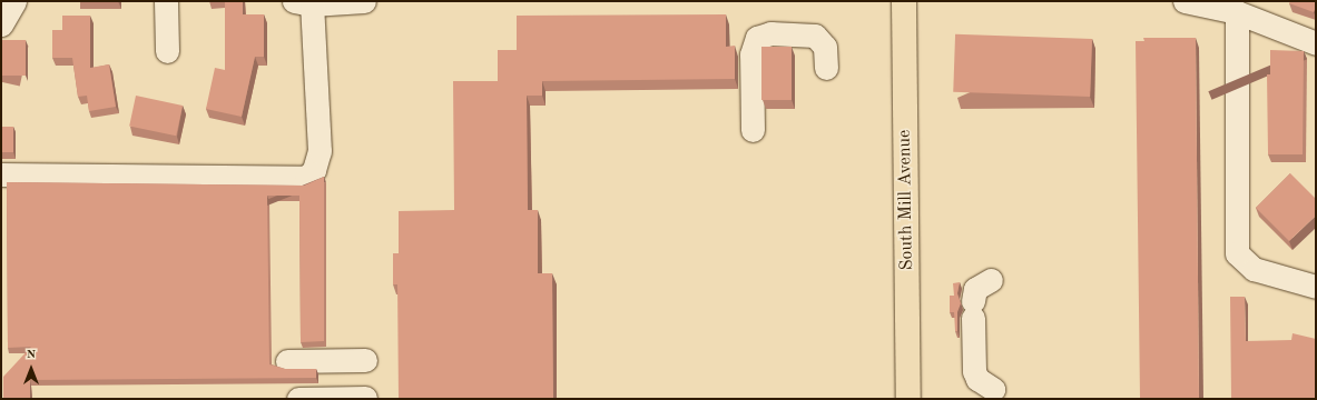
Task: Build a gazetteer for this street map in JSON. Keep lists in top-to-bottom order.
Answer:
{
  "streets": {
    "main road": ["South Mill Avenue"]
  },
  "north": "top"
}
